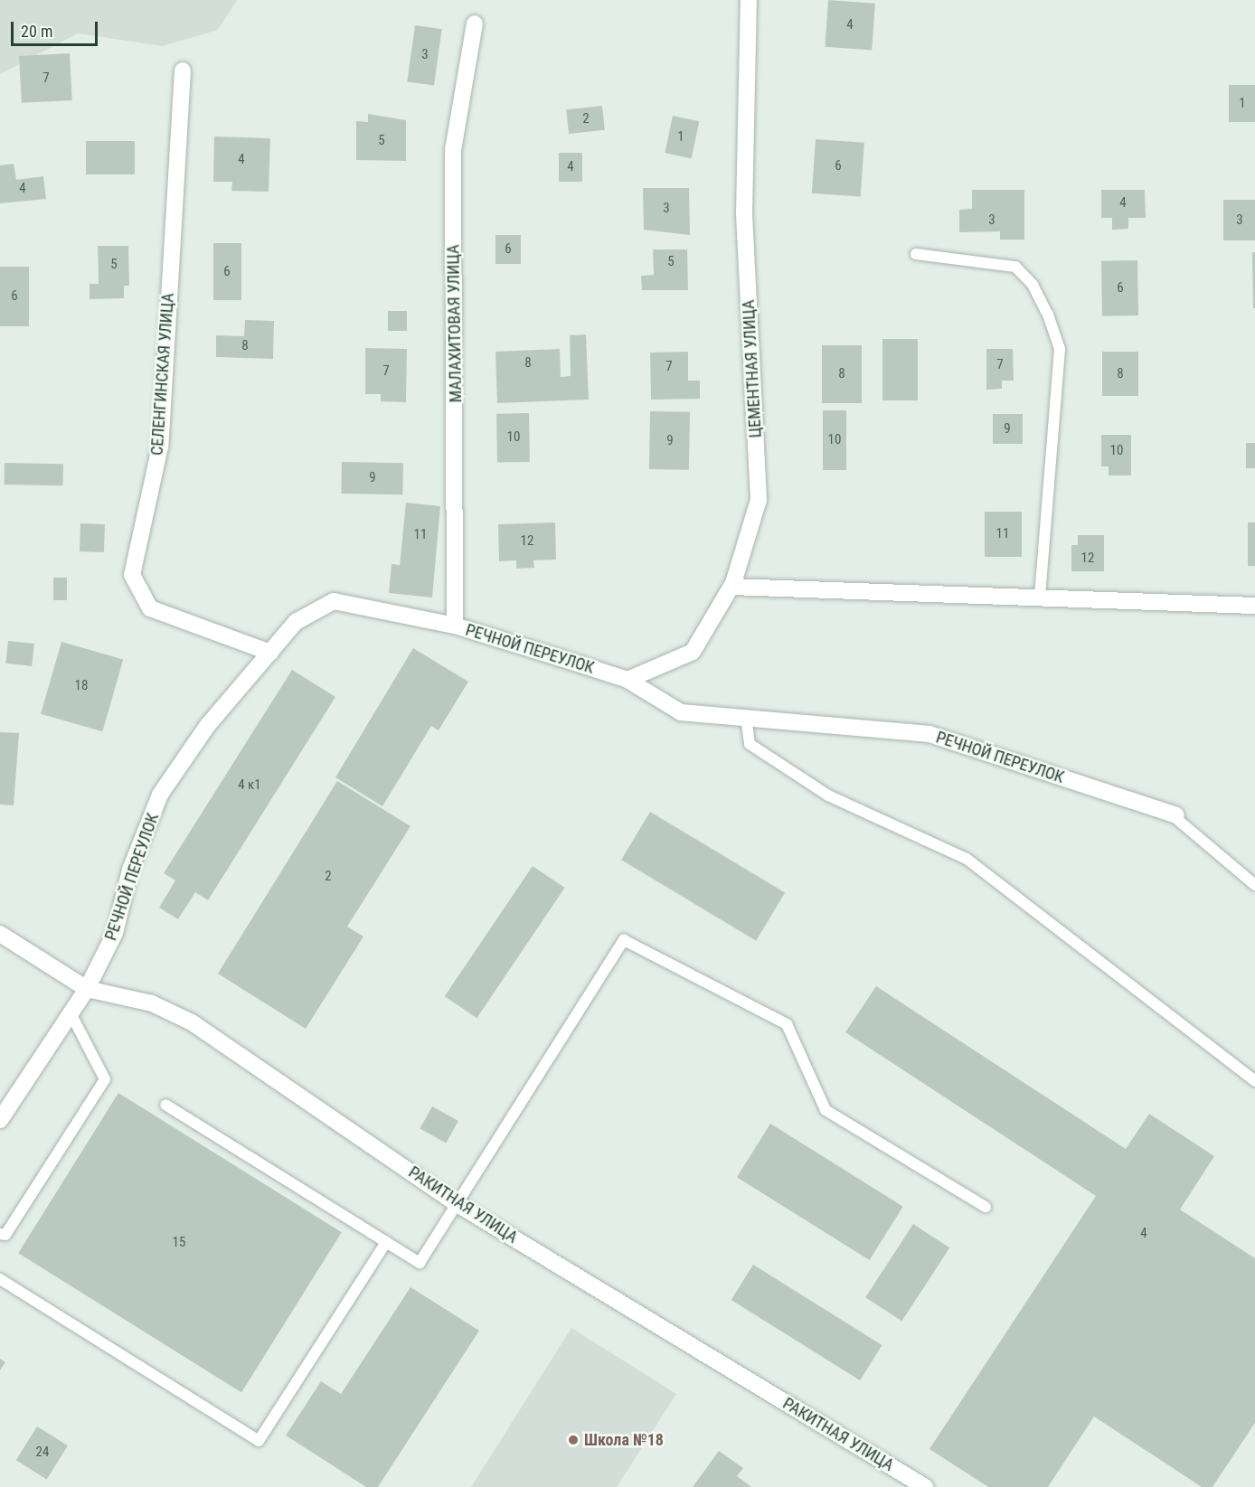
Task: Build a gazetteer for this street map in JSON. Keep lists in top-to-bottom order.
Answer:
{
  "streets": {
    "street": [
      "МАЛАХИТОВАЯ УЛИЦА",
      "ЦЕМЕНТНАЯ УЛИЦА",
      "СЕЛЕНГИНСКАЯ УЛИЦА",
      "РЕЧНОЙ ПЕРЕУЛОК",
      "РАКИТНАЯ УЛИЦА"
    ]
  },
  "crossings": [
    ["МАЛАХИТОВАЯ УЛИЦА", "РЕЧНОЙ ПЕРЕУЛОК"],
    ["ЦЕМЕНТНАЯ УЛИЦА", "РЕЧНОЙ ПЕРЕУЛОК"],
    ["СЕЛЕНГИНСКАЯ УЛИЦА", "РЕЧНОЙ ПЕРЕУЛОК"],
    ["РЕЧНОЙ ПЕРЕУЛОК", "РАКИТНАЯ УЛИЦА"]
  ],
  "places": ["Школа №18"],
  "house_numbers": [
    "4",
    "3",
    "7",
    "1",
    "2",
    "1",
    "5",
    "4",
    "6",
    "4",
    "4",
    "4",
    "3",
    "3",
    "3",
    "6",
    "5",
    "5",
    "6",
    "6",
    "6",
    "8",
    "8",
    "7",
    "7",
    "7",
    "8",
    "8",
    "9",
    "10",
    "10",
    "9",
    "10",
    "9",
    "11",
    "11",
    "12",
    "12",
    "18",
    "4 к1",
    "2",
    "4",
    "15",
    "24"
  ],
  "scale_bar": "20 m"
}
